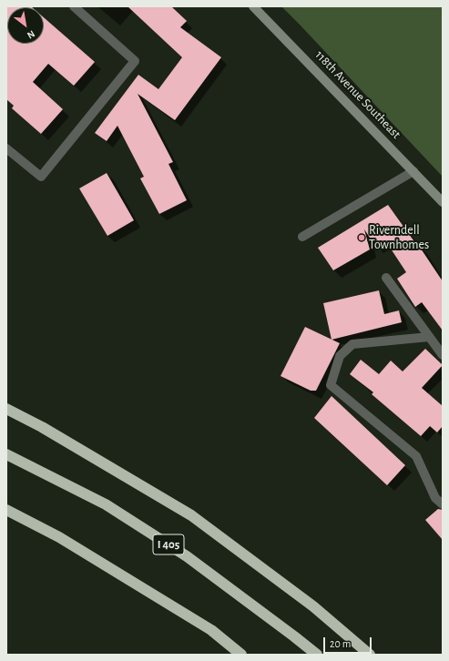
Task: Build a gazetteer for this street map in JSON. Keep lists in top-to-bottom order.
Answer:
{
  "streets": {
    "highway": ["I 405"],
    "street": ["118th Avenue Southeast"]
  },
  "places": ["Riverndell Townhomes"],
  "scale_bar": "20 m",
  "north": "bottom right"
}
